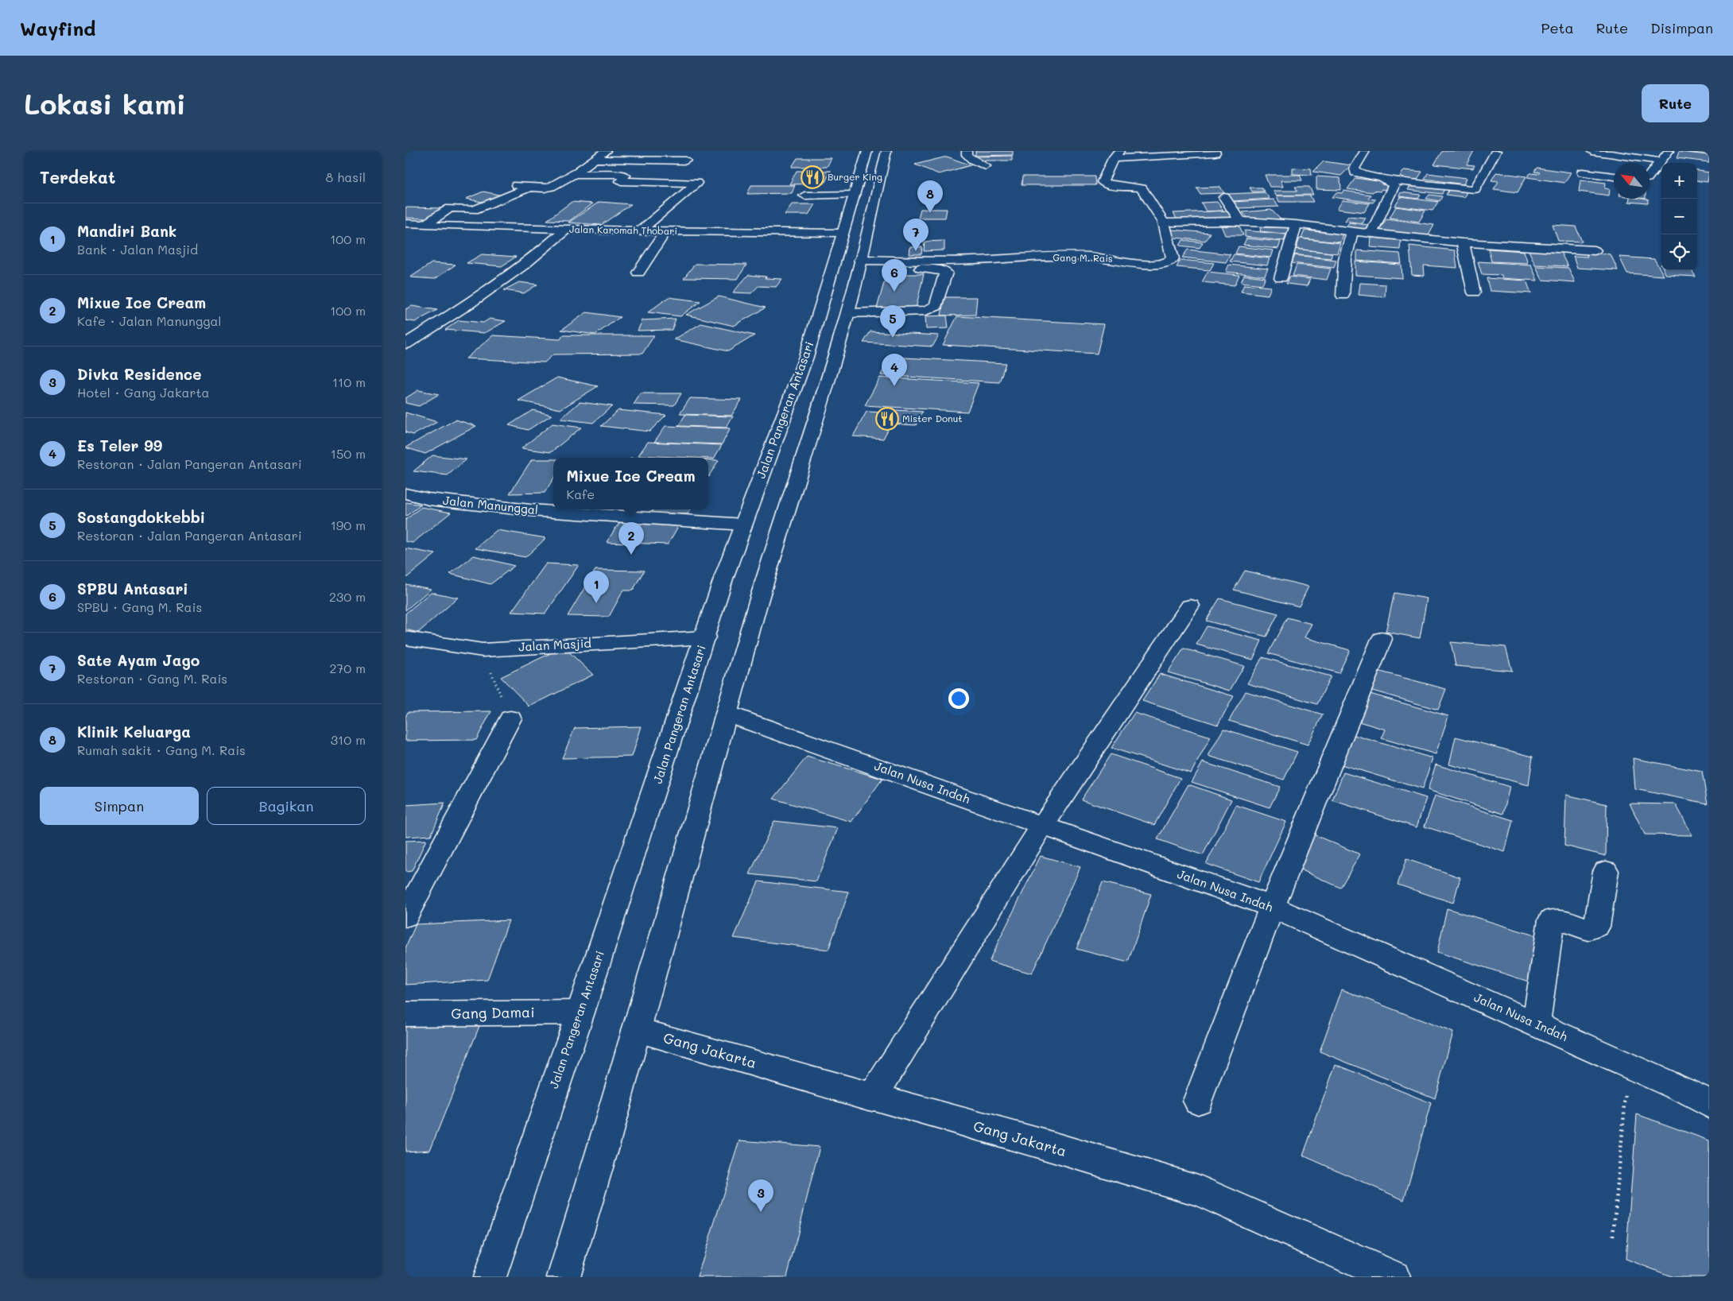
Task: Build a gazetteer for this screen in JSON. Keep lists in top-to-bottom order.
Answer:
{
  "streets": {
    "street": [
      "Jalan Karomah Thobari",
      "Gang M. Rais",
      "Jalan Pangeran Antasari",
      "Jalan Manunggal",
      "Jalan Masjid",
      "Jalan Nusa Indah",
      "Gang Damai",
      "Gang Jakarta"
    ]
  },
  "crossings": [
    ["Jalan Karomah Thobari", "Jalan Pangeran Antasari"],
    ["Jalan Pangeran Antasari", "Jalan Manunggal"],
    ["Jalan Pangeran Antasari", "Jalan Masjid"],
    ["Jalan Pangeran Antasari", "Gang Damai"]
  ],
  "places": {
    "restaurant": ["Burger King", "Mister Donut"]
  },
  "north": "top left",
  "page": {
    "header": "Wayfind",
    "nav": ["Peta", "Rute", "Disimpan"],
    "buttons": [
      "Rute",
      ["Simpan", "Bagikan"]
    ],
    "title": "Lokasi kami",
    "heading": ["Terdekat", "8 hasil"],
    "map_buttons": ["+", "−"],
    "pins": [
      "8",
      "7",
      "6",
      "5",
      "4",
      "2",
      "1",
      "3"
    ],
    "list": [
      {
        "mark": "1",
        "name": "Mandiri Bank",
        "note": "Bank · Jalan Masjid",
        "value": "100 m"
      },
      {
        "mark": "2",
        "name": "Mixue Ice Cream",
        "note": "Kafe · Jalan Manunggal",
        "value": "100 m"
      },
      {
        "mark": "3",
        "name": "Divka Residence",
        "note": "Hotel · Gang Jakarta",
        "value": "110 m"
      },
      {
        "mark": "4",
        "name": "Es Teler 99",
        "note": "Restoran · Jalan Pangeran Antasari",
        "value": "150 m"
      },
      {
        "mark": "5",
        "name": "Sostangdokkebbi",
        "note": "Restoran · Jalan Pangeran Antasari",
        "value": "190 m"
      },
      {
        "mark": "6",
        "name": "SPBU Antasari",
        "note": "SPBU · Gang M. Rais",
        "value": "230 m"
      },
      {
        "mark": "7",
        "name": "Sate Ayam Jago",
        "note": "Restoran · Gang M. Rais",
        "value": "270 m"
      },
      {
        "mark": "8",
        "name": "Klinik Keluarga",
        "note": "Rumah sakit · Gang M. Rais",
        "value": "310 m"
      }
    ],
    "popup": ["Mixue Ice Cream", "Kafe"]
  }
}
